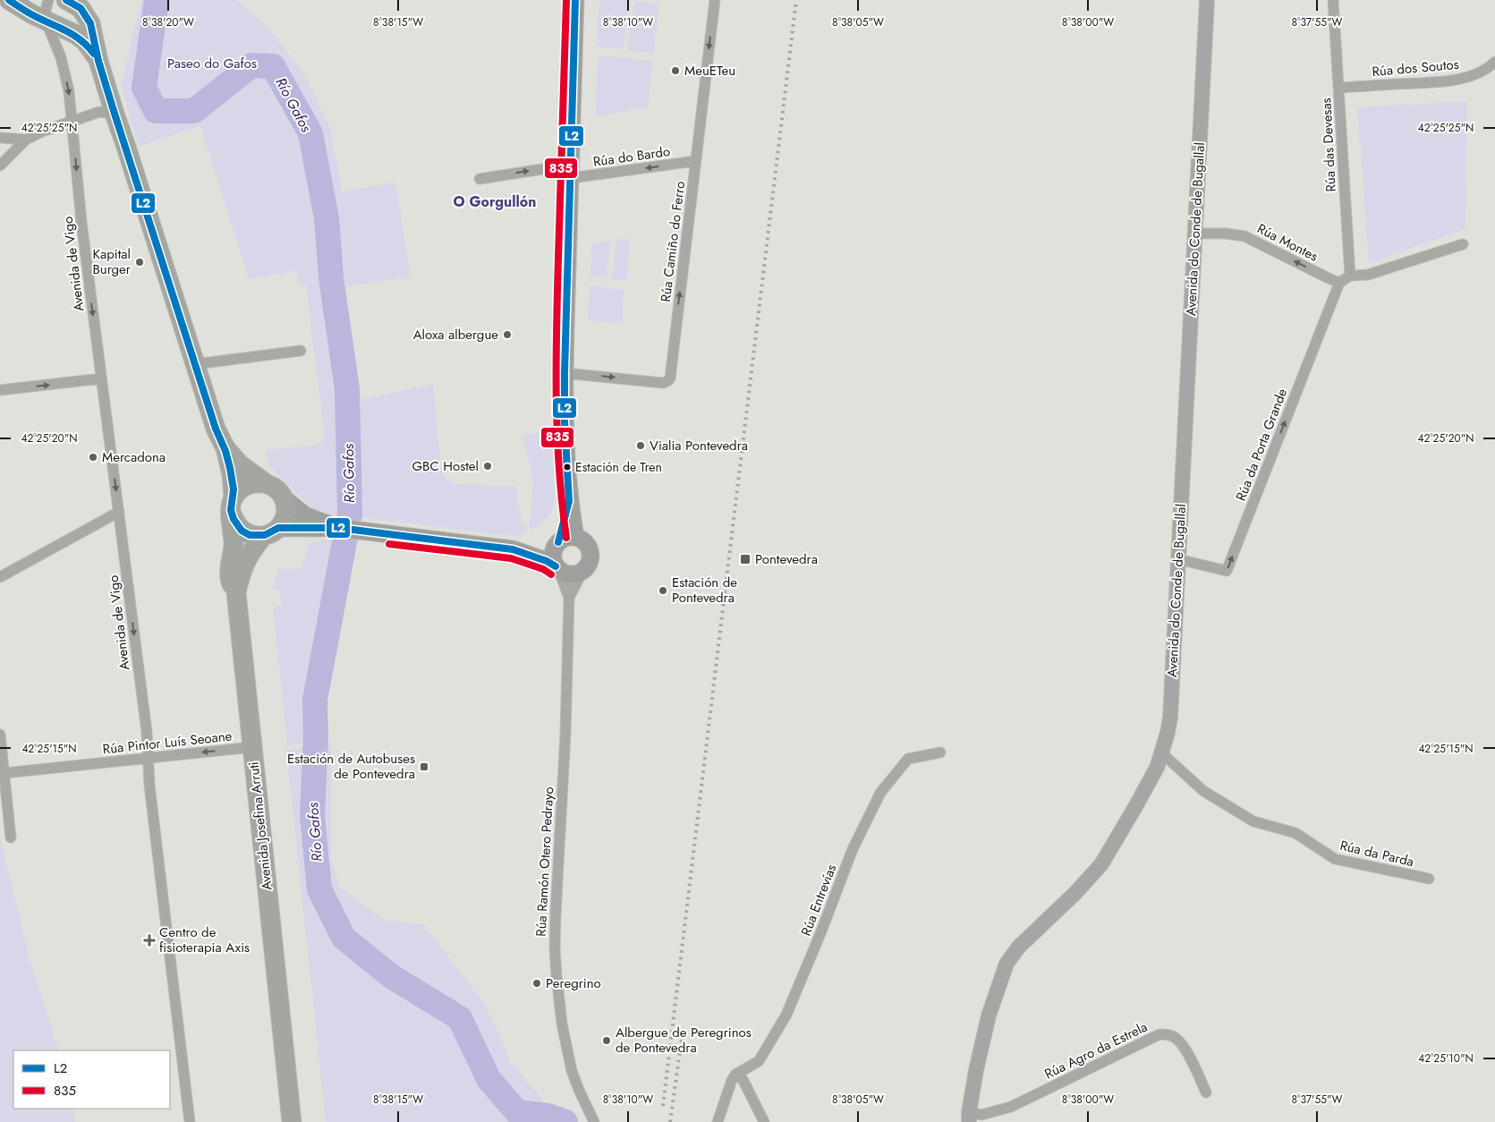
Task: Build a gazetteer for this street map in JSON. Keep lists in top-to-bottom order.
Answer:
{
  "streets": {
    "highway": ["Avenida Josefina Arruti"],
    "street": [
      "Rúa dos Soutos",
      "Rúa das Devesas",
      "Rúa do Bardo",
      "Avenida do Conde de Bugallal",
      "Rúa Camiño do Ferro",
      "Rúa Montes",
      "Avenida de Vigo",
      "Rúa da Porta Grande",
      "Rúa Pintor Luís Seoane",
      "Rúa da Parda",
      "Rúa Ramón Otero Pedrayo",
      "Rúa Entrevías",
      "Rúa Agro da Estrela"
    ]
  },
  "crossings": [
    ["Rúa dos Soutos", "Rúa das Devesas"],
    ["Rúa do Bardo", "Rúa Camiño do Ferro"],
    ["Avenida do Conde de Bugallal", "Rúa Montes"],
    ["Avenida do Conde de Bugallal", "Rúa da Porta Grande"],
    ["Avenida do Conde de Bugallal", "Rúa da Parda"],
    ["Avenida do Conde de Bugallal", "Rúa Agro da Estrela"],
    ["Rúa Montes", "Rúa da Porta Grande"],
    ["Avenida de Vigo", "Rúa Pintor Luís Seoane"],
    ["Rúa Pintor Luís Seoane", "Avenida Josefina Arruti"]
  ],
  "one_way": [
    "Rúa Montes",
    "Avenida de Vigo",
    "Rúa da Porta Grande",
    "Rúa Pintor Luís Seoane"
  ],
  "districts": ["O Gorgullón"],
  "water": ["Río Gafos"],
  "parks": ["Paseo do Gafos"],
  "places": {
    "other": [
      "MeuETeu",
      "Kapital Burger",
      "Aloxa albergue",
      "Vialia Pontevedra",
      "Mercadona",
      "GBC Hostel",
      "Estación de Tren",
      "Estación de Pontevedra",
      "Peregrino",
      "Albergue de Peregrinos de Pontevedra"
    ],
    "transit": ["Pontevedra", "Estación de Autobuses de Pontevedra"],
    "health": ["Centro de fisioterapia Axis"]
  },
  "lines": ["transit line L2", "transit line 835"],
  "legend": ["L2", "835"],
  "coordinates": [
    "8°38'20\"W",
    "8°38'15\"W",
    "8°38'10\"W",
    "8°38'05\"W",
    "8°38'00\"W",
    "8°37'55\"W",
    "42°25'25\"N",
    "42°25'20\"N",
    "42°25'15\"N",
    "42°25'10\"N"
  ]
}
